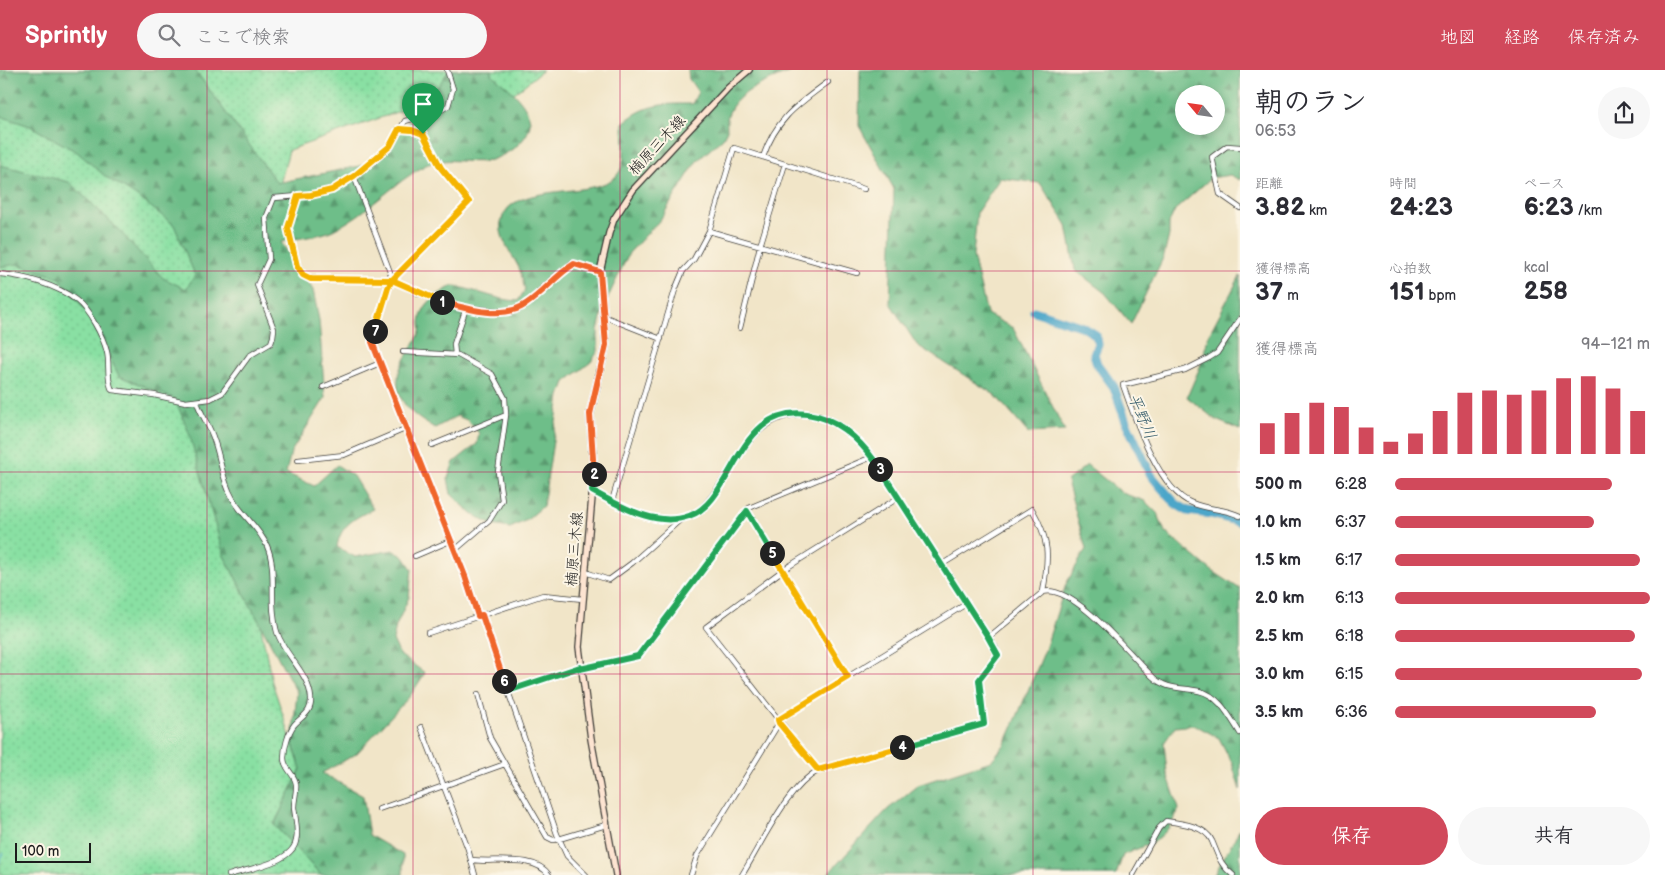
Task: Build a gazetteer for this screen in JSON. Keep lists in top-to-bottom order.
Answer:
{
  "streets": {
    "main road": ["楠原三木線"]
  },
  "water": ["平野川"],
  "scale_bar": "100 m",
  "north": "top left",
  "page": {
    "header": "Sprintly",
    "search": "ここで検索",
    "nav": ["地図", "経路", "保存済み"],
    "heading": ["朝のラン", "06:53"],
    "stats": [
      ["距離", "3.82 km"],
      ["時間", "24:23"],
      ["ペース", "6:23 /km"],
      ["獲得標高", "37 m"],
      ["心拍数", "151 bpm"],
      ["kcal", "258"]
    ],
    "pins": [
      "1",
      "7",
      "3",
      "2",
      "5",
      "6",
      "4"
    ],
    "chart": ["獲得標高", "94–121 m"],
    "list": [
      {
        "name": "500 m",
        "note": "6:28"
      },
      {
        "name": "1.0 km",
        "note": "6:37"
      },
      {
        "name": "1.5 km",
        "note": "6:17"
      },
      {
        "name": "2.0 km",
        "note": "6:13"
      },
      {
        "name": "2.5 km",
        "note": "6:18"
      },
      {
        "name": "3.0 km",
        "note": "6:15"
      },
      {
        "name": "3.5 km",
        "note": "6:36"
      }
    ],
    "buttons": ["保存", "共有"],
    "scale": "100 m"
  }
}
